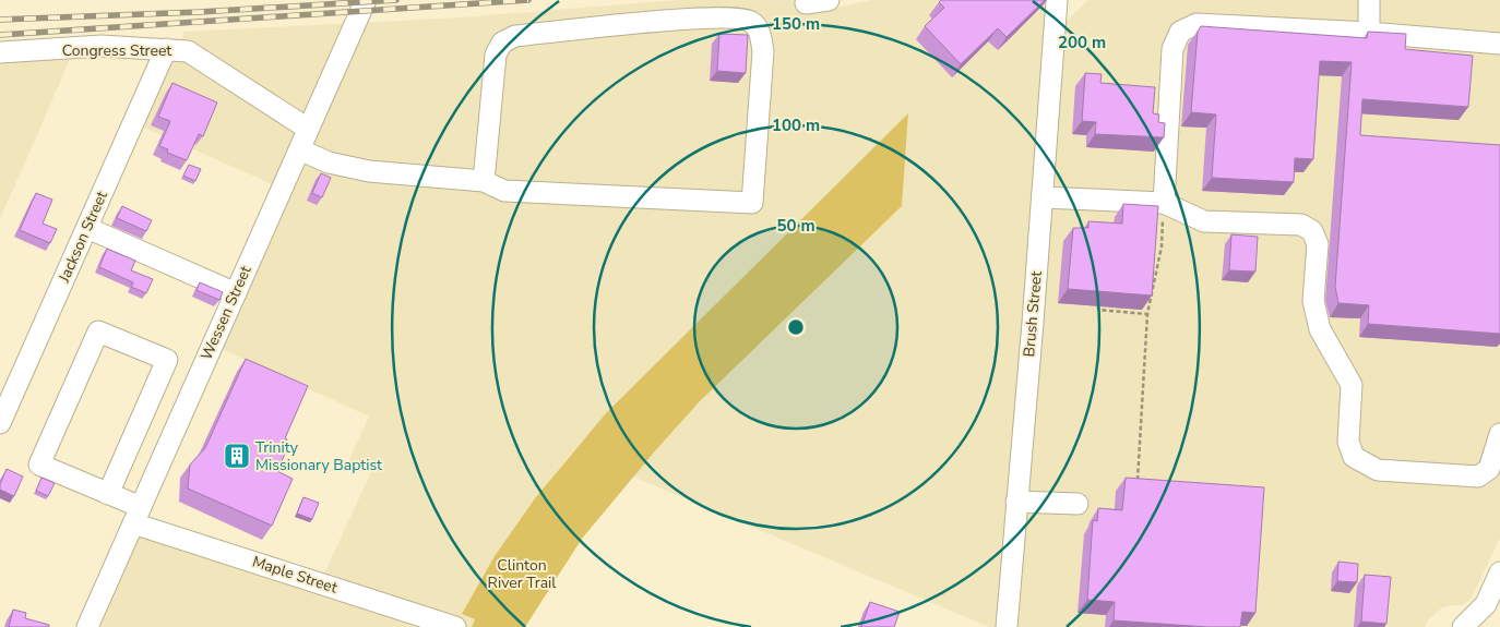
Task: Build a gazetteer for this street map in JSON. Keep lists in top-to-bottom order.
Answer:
{
  "streets": {
    "street": [
      "Congress Street",
      "Jackson Street",
      "Wessen Street",
      "Brush Street",
      "Maple Street"
    ]
  },
  "crossings": [
    ["Congress Street", "Jackson Street"],
    ["Congress Street", "Wessen Street"],
    ["Wessen Street", "Maple Street"]
  ],
  "parks": ["Clinton River Trail"],
  "places": {
    "building": ["Trinity Missionary Baptist"]
  },
  "rings": [
    "150 m",
    "200 m",
    "100 m",
    "50 m"
  ]
}
